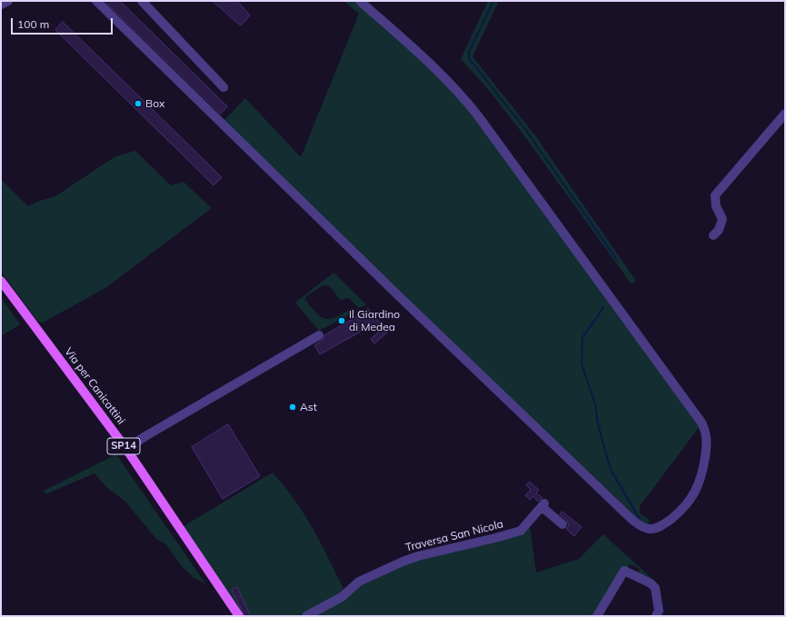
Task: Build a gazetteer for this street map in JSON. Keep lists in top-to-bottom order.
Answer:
{
  "streets": {
    "main road": ["Via per Canicattini", "SP14"],
    "street": ["Traversa San Nicola"]
  },
  "places": ["Box", "Il Giardino di Medea", "Ast"],
  "scale_bar": "100 m"
}
